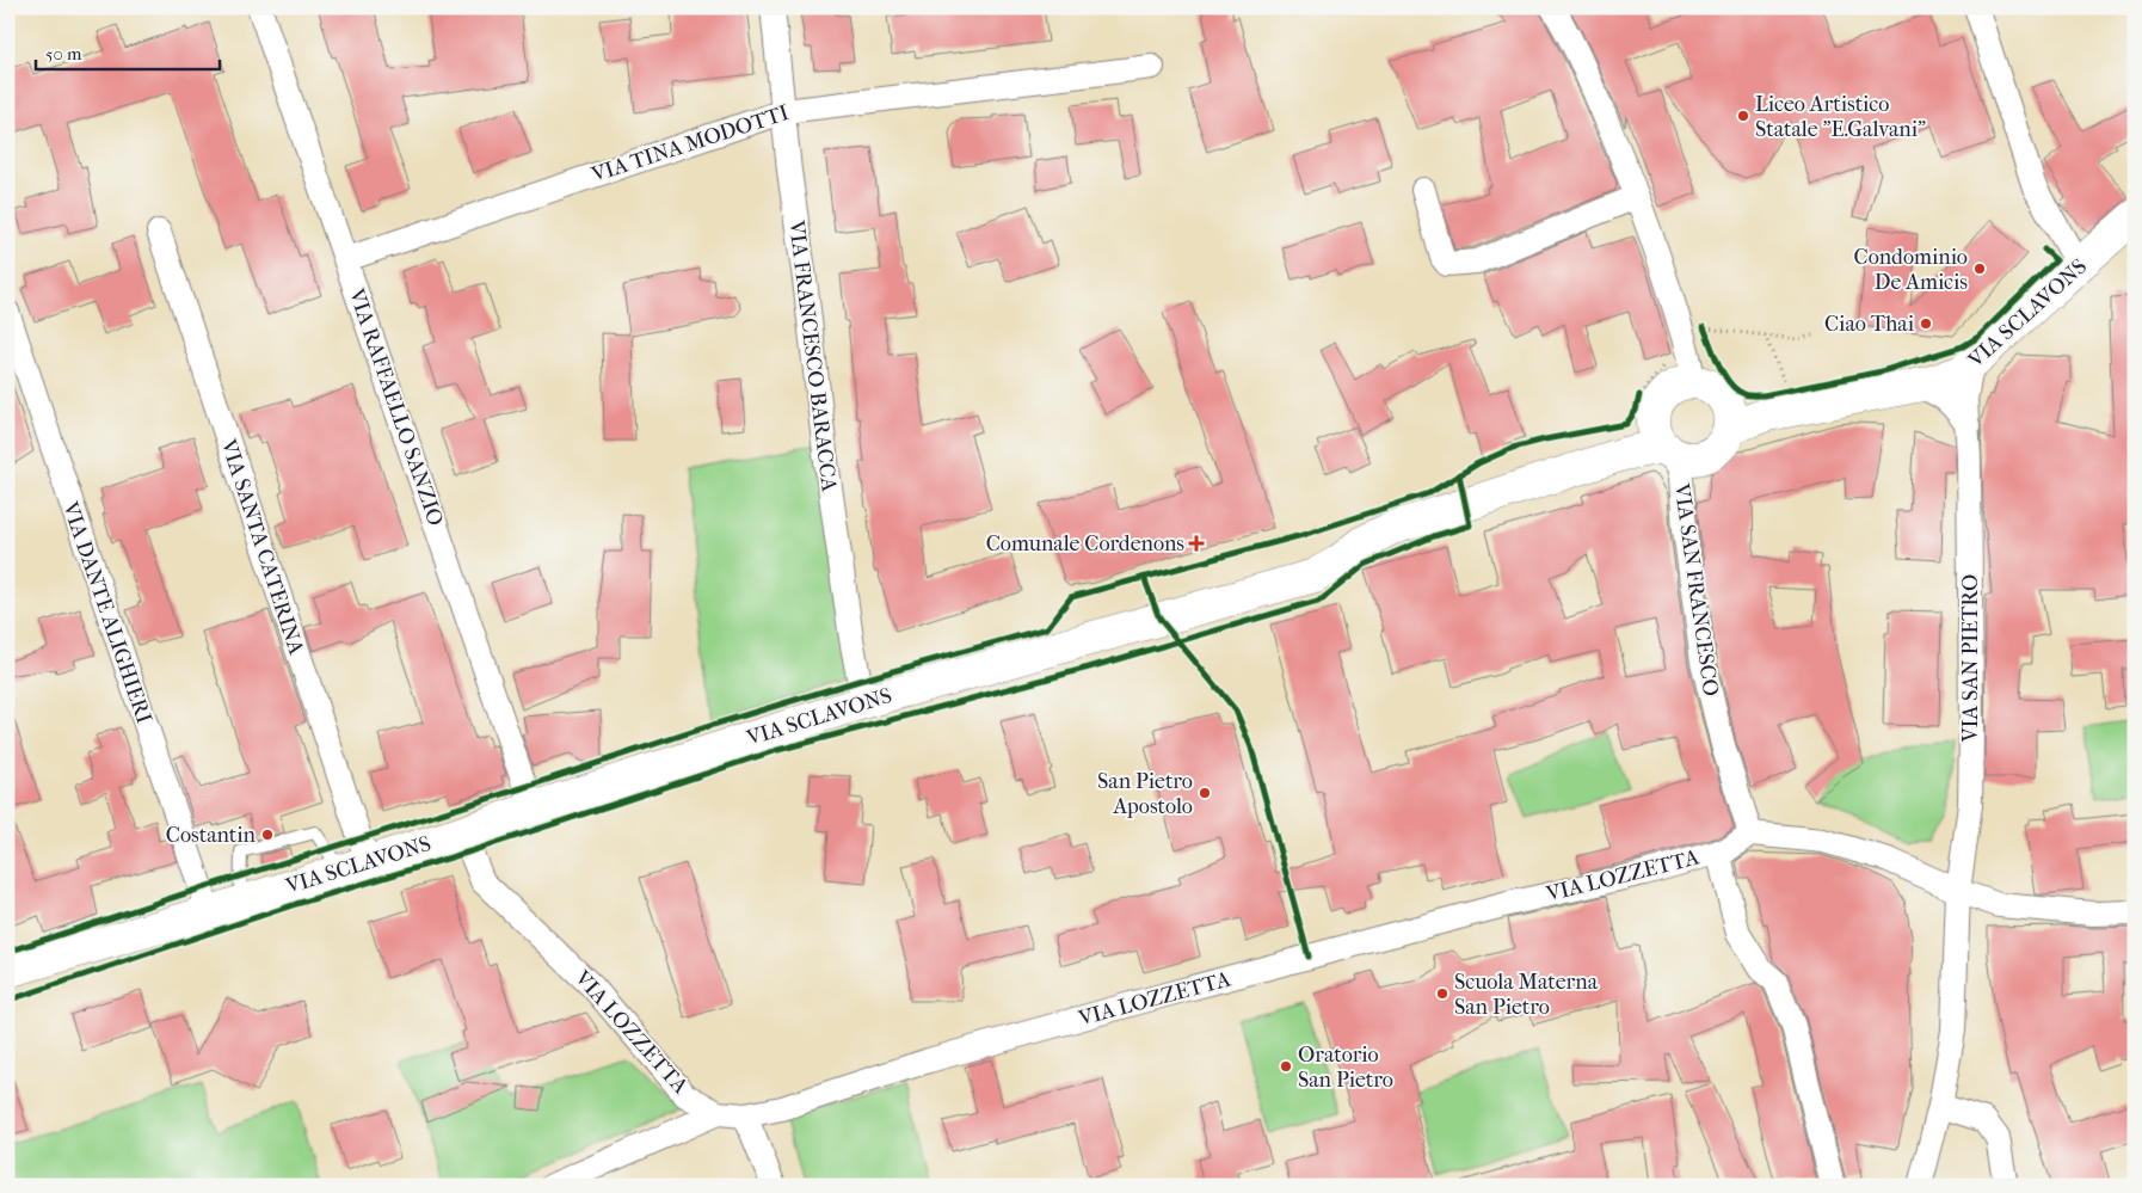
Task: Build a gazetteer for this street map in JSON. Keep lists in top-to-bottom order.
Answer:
{
  "streets": {
    "street": [
      "VIA TINA MODOTTI",
      "VIA SCLAVONS",
      "VIA FRANCESCO BARACCA",
      "VIA RAFFAELLO SANZIO",
      "VIA SANTA CATERINA",
      "VIA SAN FRANCESCO",
      "VIA DANTE ALIGHIERI",
      "VIA SAN PIETRO",
      "VIA LOZZETTA"
    ]
  },
  "crossings": [
    ["VIA TINA MODOTTI", "VIA FRANCESCO BARACCA"],
    ["VIA TINA MODOTTI", "VIA RAFFAELLO SANZIO"],
    ["VIA SCLAVONS", "VIA FRANCESCO BARACCA"],
    ["VIA SCLAVONS", "VIA RAFFAELLO SANZIO"],
    ["VIA SCLAVONS", "VIA SANTA CATERINA"],
    ["VIA SCLAVONS", "VIA SAN FRANCESCO"],
    ["VIA SCLAVONS", "VIA DANTE ALIGHIERI"],
    ["VIA SCLAVONS", "VIA SAN PIETRO"],
    ["VIA SCLAVONS", "VIA LOZZETTA"],
    ["VIA SAN FRANCESCO", "VIA LOZZETTA"]
  ],
  "places": {
    "other": [
      "Liceo Artistico Statale \"E.Galvani\"",
      "Condominio De Amicis",
      "Ciao Thai",
      "San Pietro Apostolo",
      "Costantin",
      "Scuola Materna San Pietro",
      "Oratorio San Pietro"
    ],
    "health": ["Comunale Cordenons"]
  },
  "scale_bar": "50 m"
}
